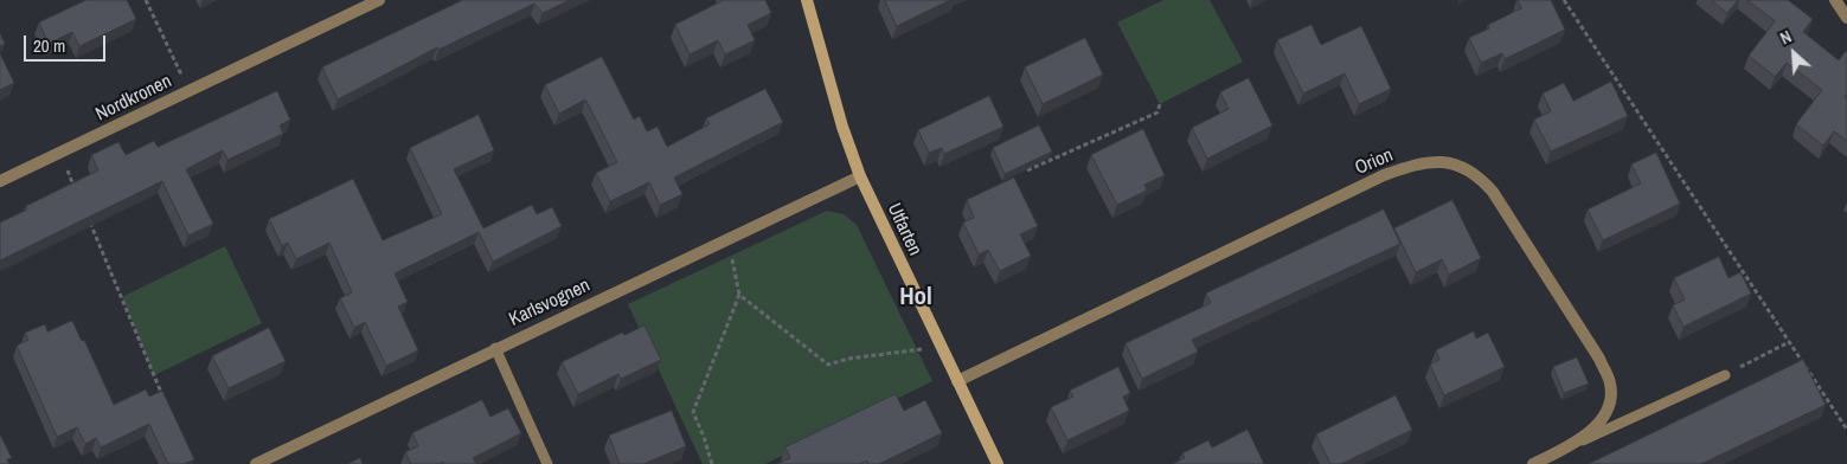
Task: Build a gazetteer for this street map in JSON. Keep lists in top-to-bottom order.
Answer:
{
  "streets": {
    "main road": ["Utfarten"],
    "street": ["Nordkronen", "Orion", "Karlsvognen"]
  },
  "crossings": [
    ["Orion", "Utfarten"],
    ["Utfarten", "Karlsvognen"]
  ],
  "districts": ["Hol"],
  "scale_bar": "20 m",
  "north": "top left"
}
